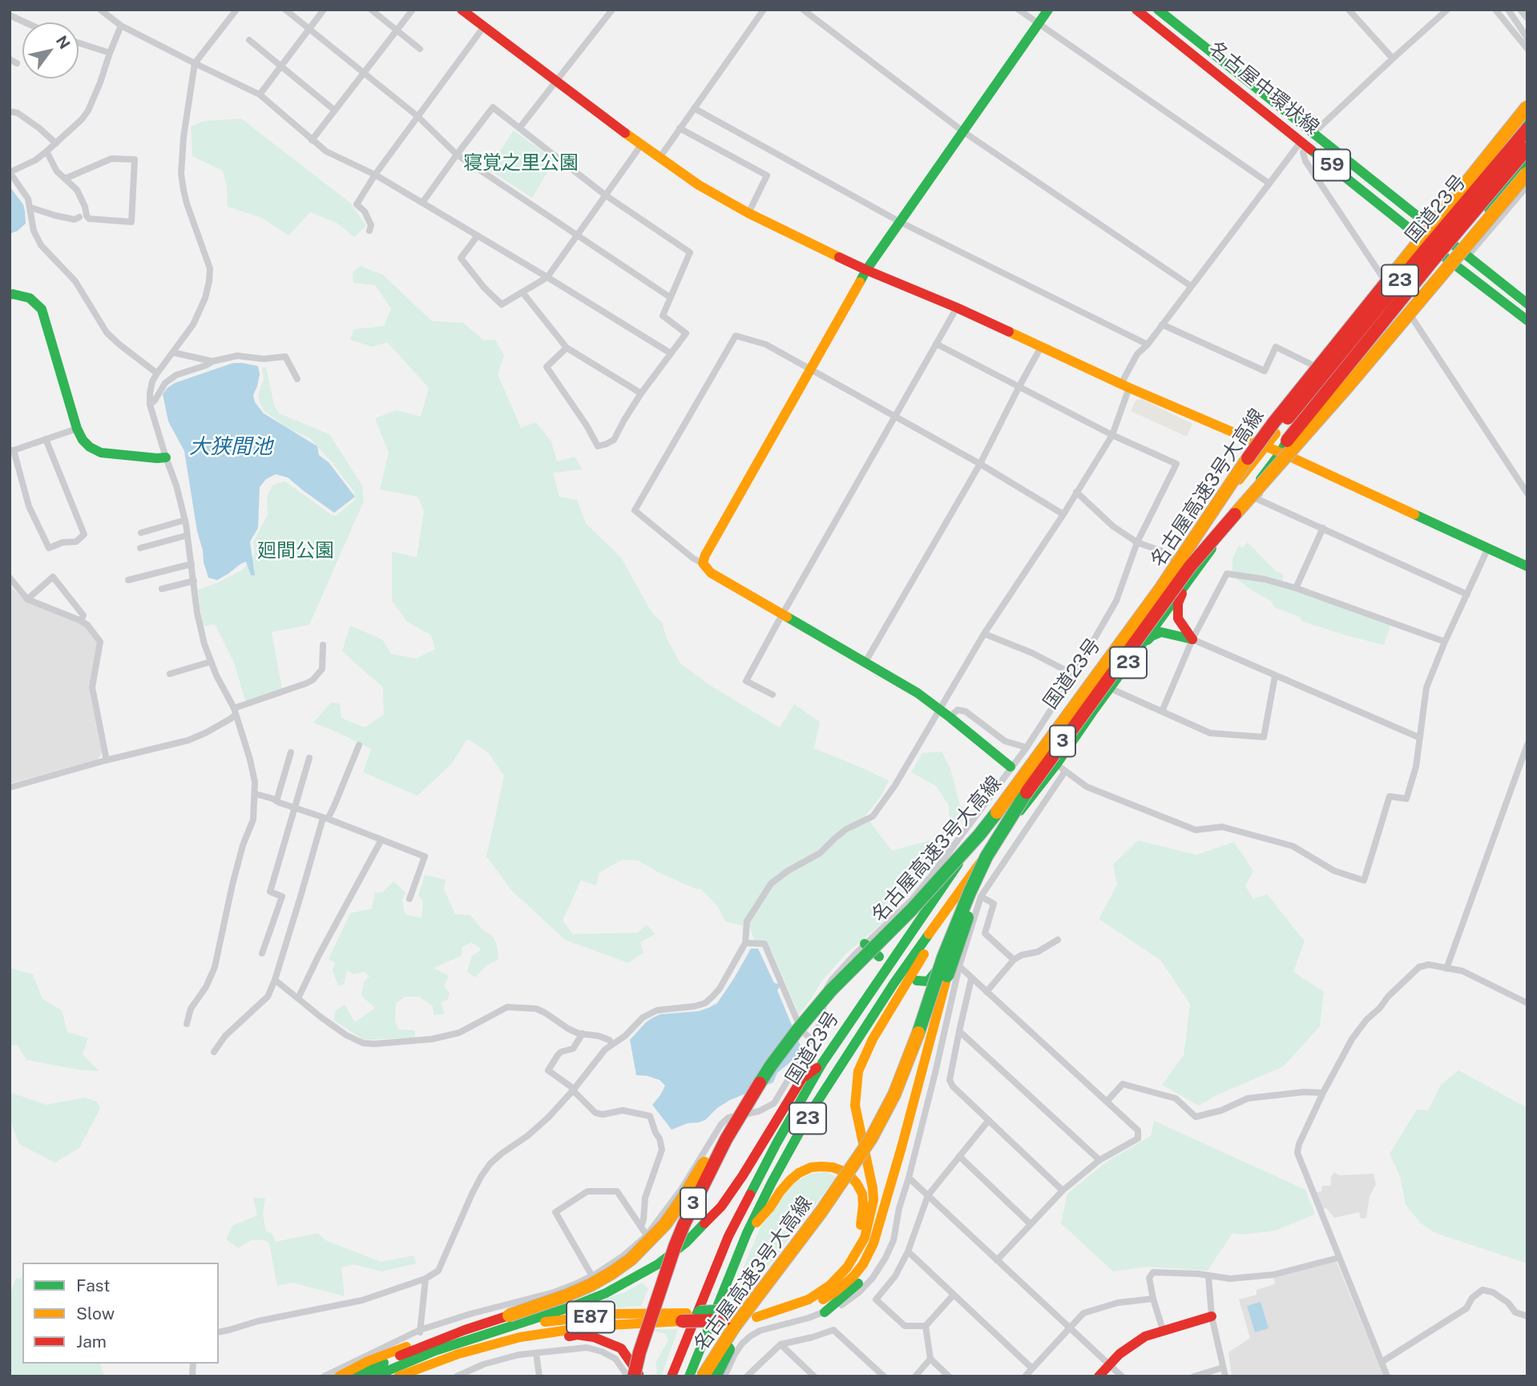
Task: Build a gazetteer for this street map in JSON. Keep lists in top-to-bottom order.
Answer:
{
  "streets": {
    "main road": [
      "名古屋中環状線",
      "59",
      "国道23号",
      "23",
      "名古屋高速3号大高線",
      "3",
      "E87"
    ]
  },
  "crossings": [
    ["名古屋中環状線", "23"],
    ["国道23号", "23"]
  ],
  "water": ["大狭間池"],
  "parks": ["寝覚之里公園", "廻間公園"],
  "legend": ["Fast", "Slow", "Jam"],
  "north": "top right"
}
